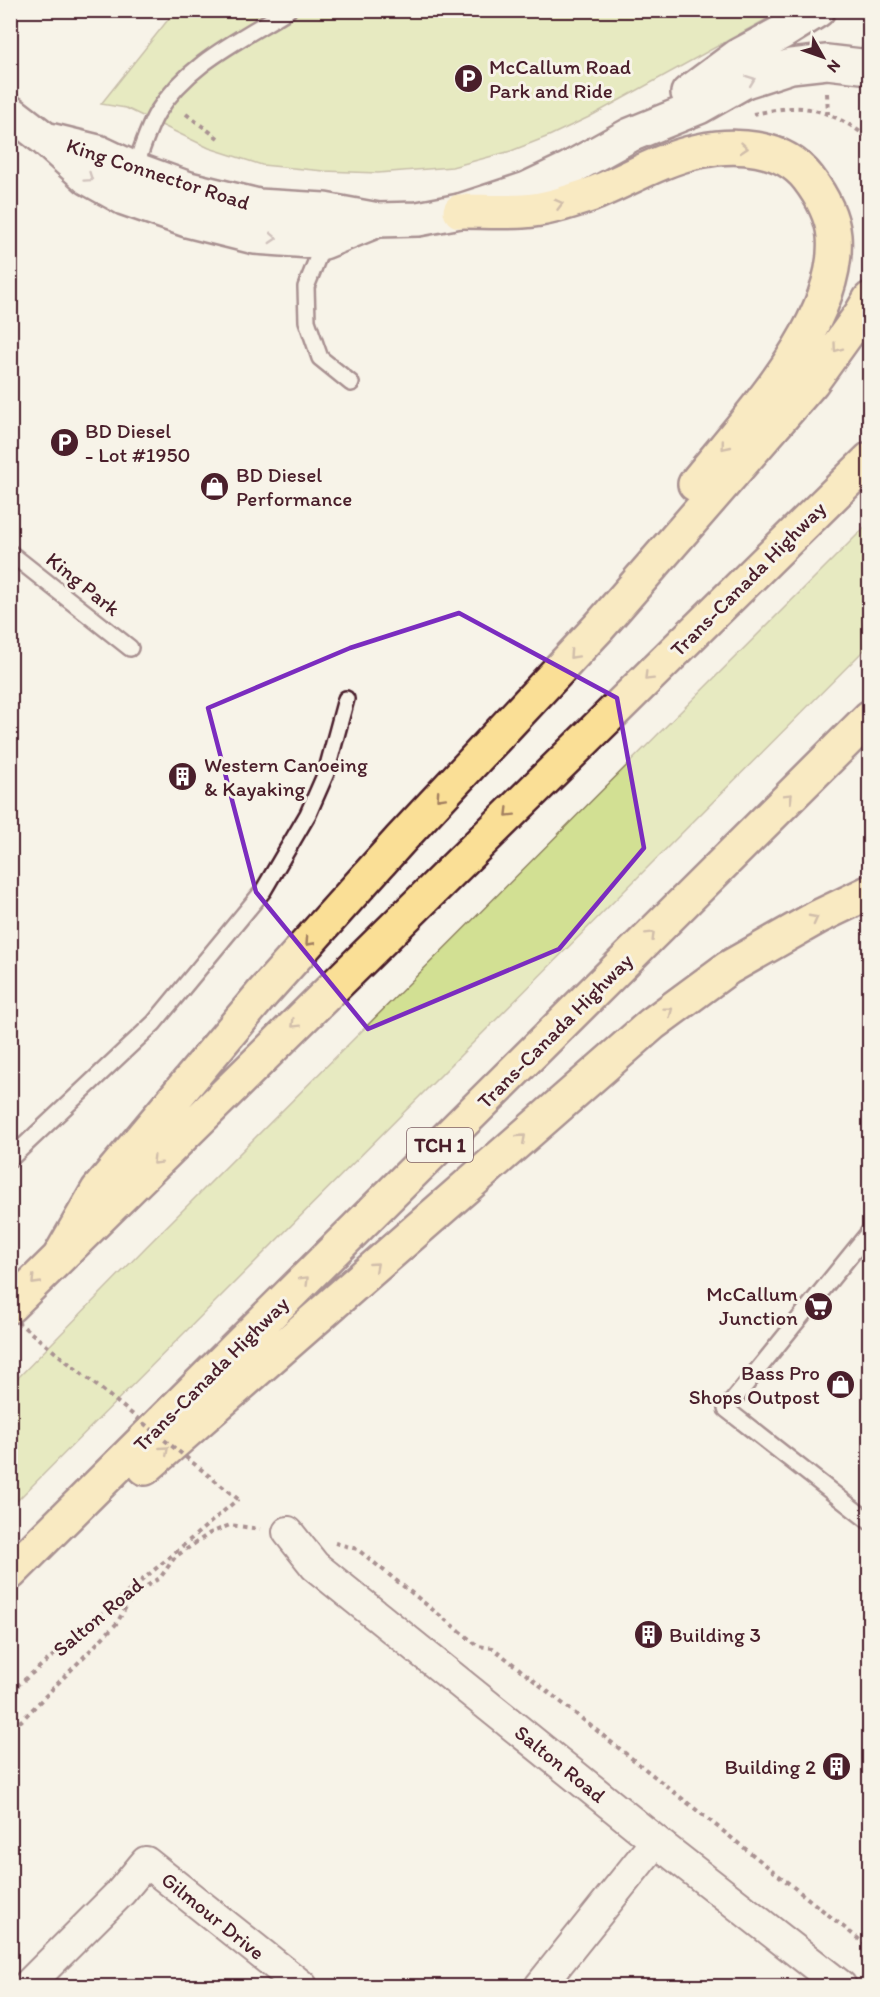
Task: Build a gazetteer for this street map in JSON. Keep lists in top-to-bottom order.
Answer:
{
  "streets": {
    "highway": ["Trans-Canada Highway", "TCH 1"],
    "street": ["King Connector Road", "Salton Road", "Gilmour Drive"],
    "lane": ["King Park"]
  },
  "places": {
    "parking": ["McCallum Road Park and Ride", "BD Diesel - Lot #1950"],
    "shop": ["BD Diesel Performance", "Bass Pro Shops Outpost"],
    "building": ["Western Canoeing & Kayaking", "Building 3", "Building 2"],
    "supermarket": ["McCallum Junction"]
  },
  "north": "bottom right"
}
